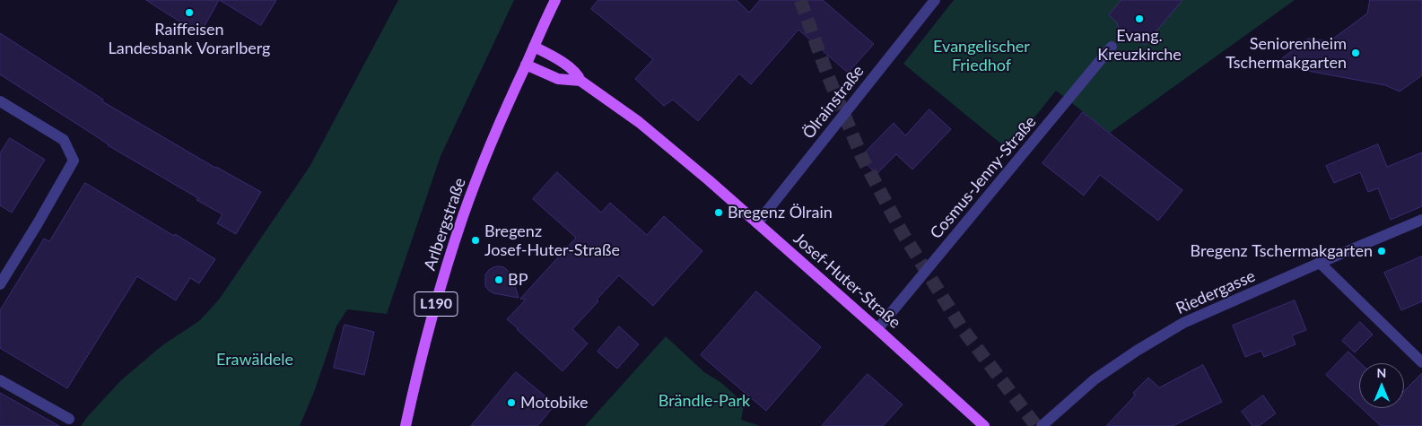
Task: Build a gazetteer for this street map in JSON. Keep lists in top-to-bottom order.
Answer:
{
  "streets": {
    "main road": ["Arlbergstraße", "Josef-Huter-Straße", "L190"],
    "street": ["Ölrainstraße", "Cosmus-Jenny-Straße", "Riedergasse"]
  },
  "crossings": [
    ["Ölrainstraße", "Josef-Huter-Straße"],
    ["Cosmus-Jenny-Straße", "Josef-Huter-Straße"],
    ["Arlbergstraße", "L190"],
    ["Josef-Huter-Straße", "L190"]
  ],
  "parks": ["Evangelischer Friedhof", "Erawäldele", "Brändle-Park"],
  "places": [
    "Raiffeisen Landesbank Vorarlberg",
    "Evang. Kreuzkirche",
    "Seniorenheim Tschermakgarten",
    "Bregenz Ölrain",
    "Bregenz Josef-Huter-Straße",
    "Bregenz Tschermakgarten",
    "BP",
    "Motobike"
  ],
  "north": "top"
}
